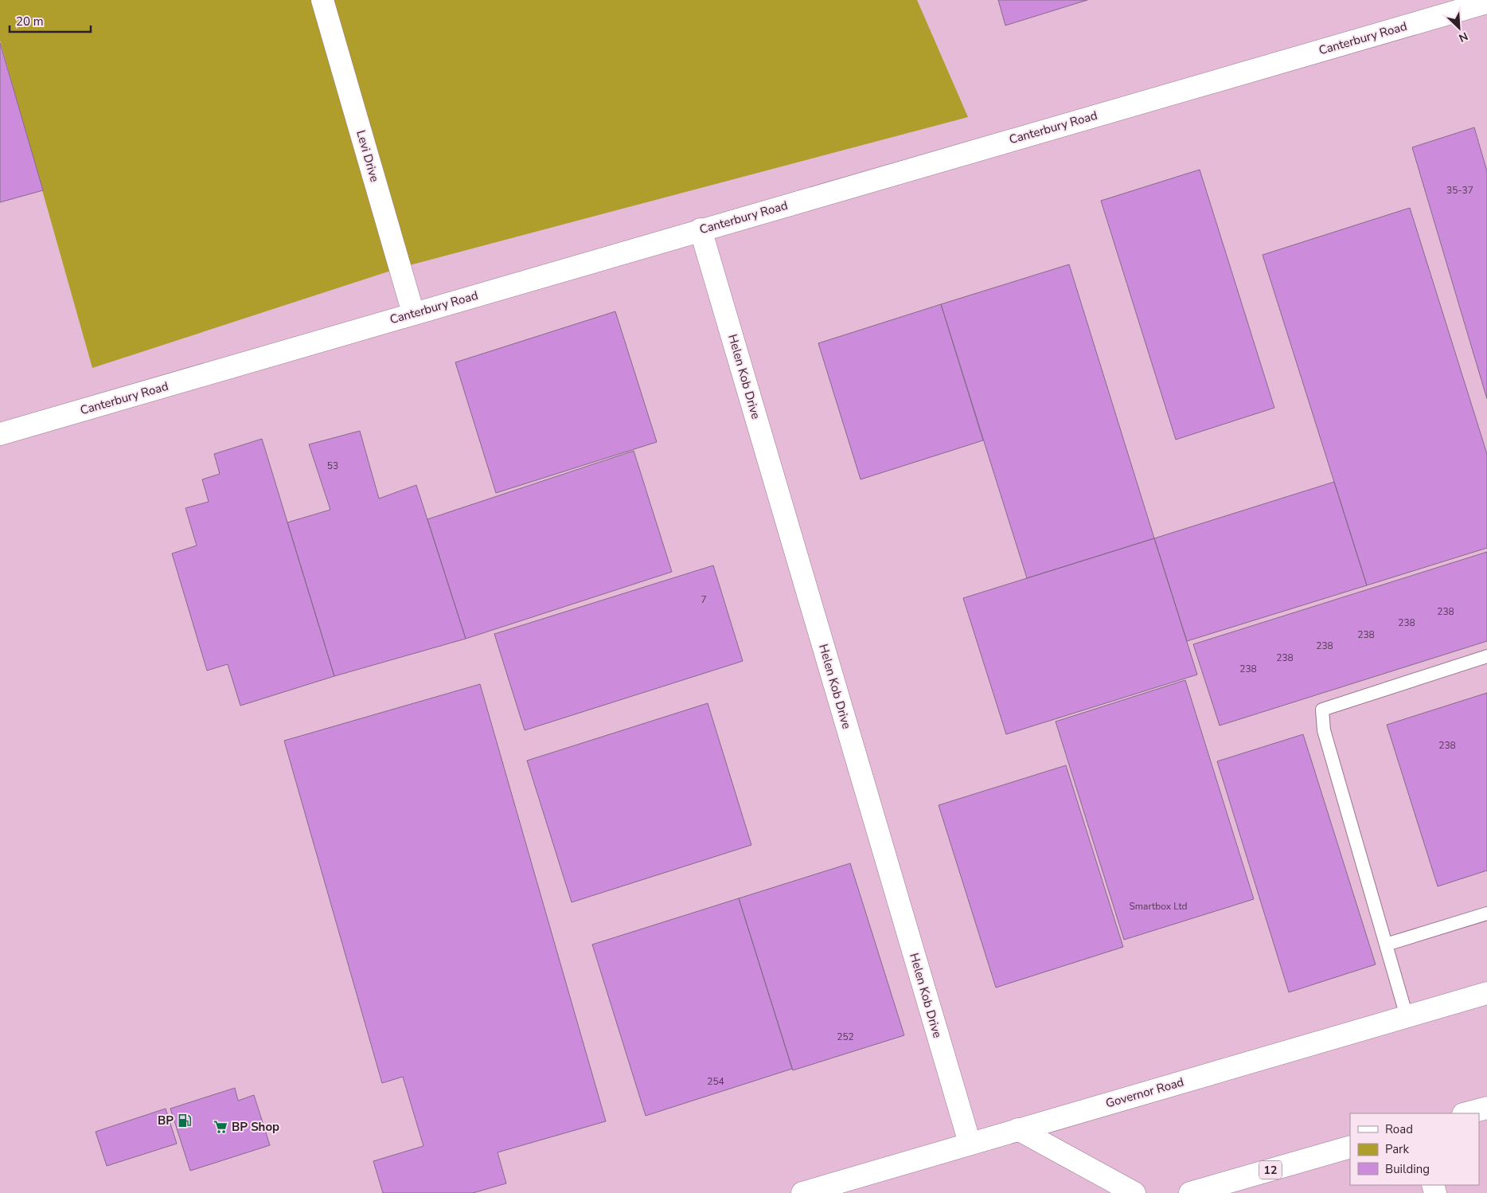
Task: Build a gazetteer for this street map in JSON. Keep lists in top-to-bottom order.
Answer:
{
  "streets": {
    "street": [
      "Canterbury Road",
      "Levi Drive",
      "Helen Kob Drive",
      "Governor Road",
      "12"
    ]
  },
  "crossings": [
    ["Canterbury Road", "Levi Drive"],
    ["Canterbury Road", "Helen Kob Drive"],
    ["Helen Kob Drive", "Governor Road"]
  ],
  "places": {
    "fuel station": ["BP"],
    "supermarket": ["BP Shop"]
  },
  "house_numbers": [
    "35-37",
    "53",
    "7",
    "238",
    "238",
    "238",
    "238",
    "238",
    "238",
    "238",
    "Smartbox Ltd",
    "252",
    "254"
  ],
  "legend": ["Road", "Park", "Building"],
  "scale_bar": "20 m",
  "north": "bottom right"
}
